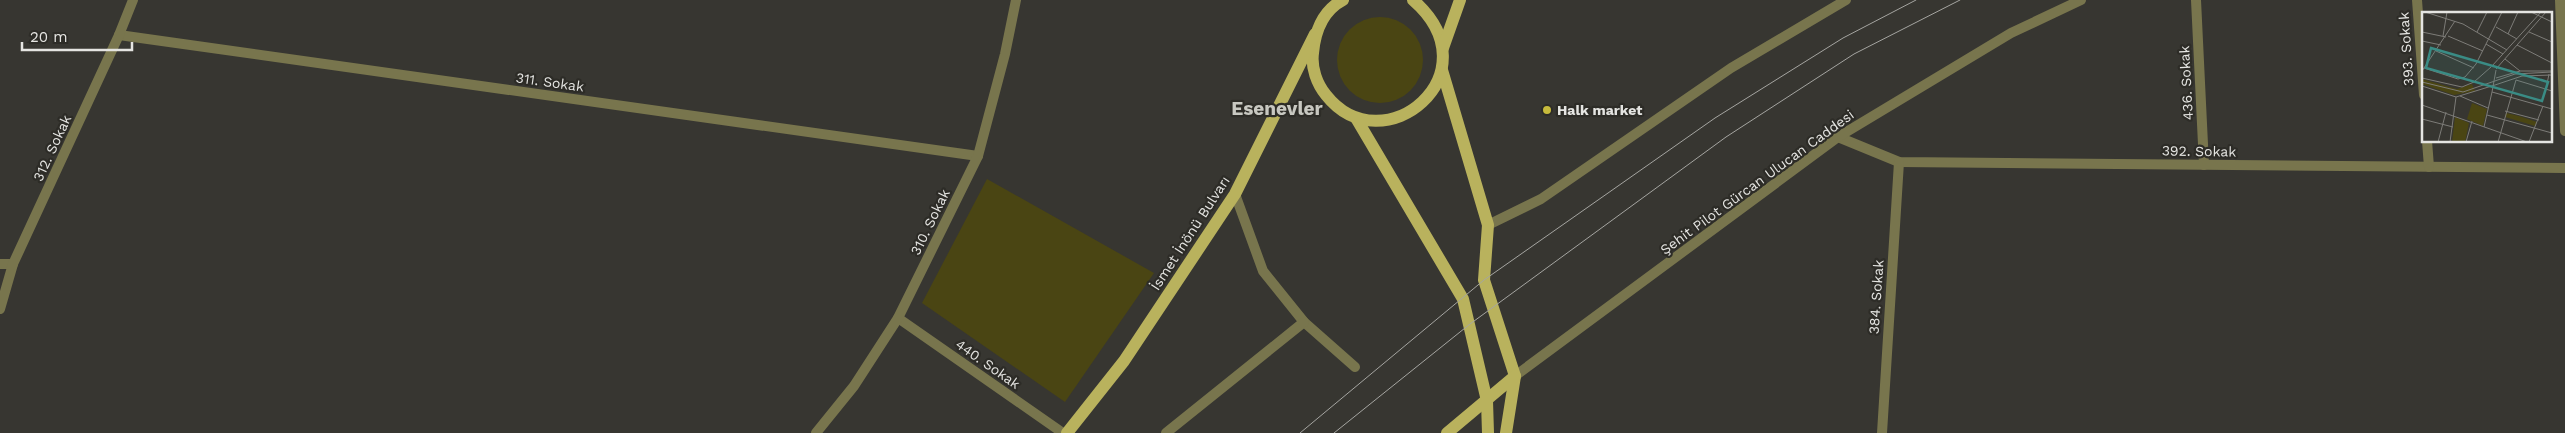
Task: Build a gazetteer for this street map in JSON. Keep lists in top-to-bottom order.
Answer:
{
  "streets": {
    "main road": ["İsmet İnönü Bulvarı"],
    "street": [
      "393. Sokak",
      "311. Sokak",
      "436. Sokak",
      "312. Sokak",
      "392. Sokak",
      "Şehit Pilot Gürcan Ulucan Caddesi",
      "310. Sokak",
      "384. Sokak",
      "440. Sokak"
    ]
  },
  "crossings": [
    ["311. Sokak", "312. Sokak"],
    ["311. Sokak", "310. Sokak"],
    ["436. Sokak", "392. Sokak"],
    ["392. Sokak", "Şehit Pilot Gürcan Ulucan Caddesi"],
    ["392. Sokak", "384. Sokak"],
    ["310. Sokak", "440. Sokak"]
  ],
  "districts": ["Esenevler"],
  "places": ["Halk market"],
  "scale_bar": "20 m"
}
